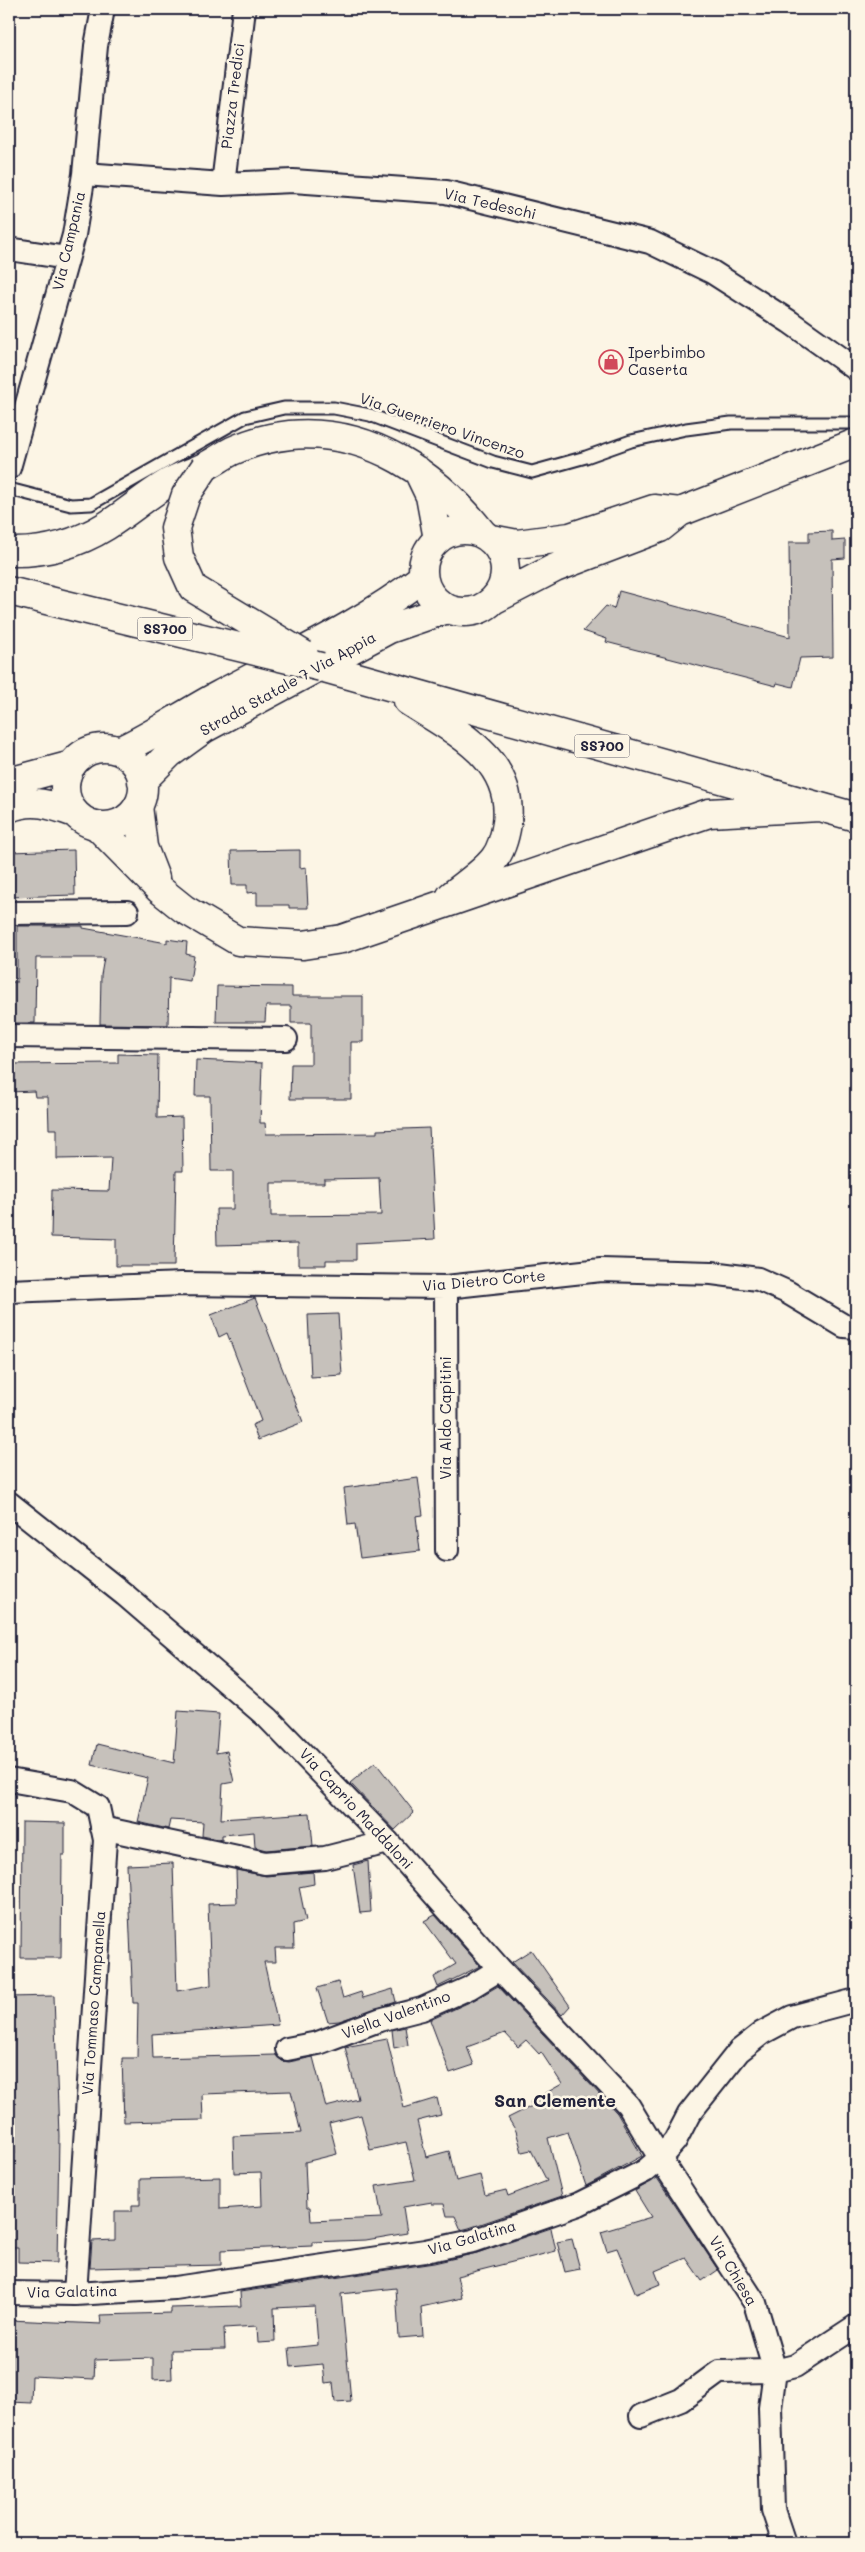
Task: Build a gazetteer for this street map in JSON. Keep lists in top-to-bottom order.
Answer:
{
  "streets": {
    "main road": ["SS700", "Strada Statale 7 Via Appia"],
    "street": [
      "Piazza Tredici",
      "Via Tedeschi",
      "Via Campania",
      "Via Dietro Corte",
      "Via Aldo Capitini",
      "Via Caprio Maddaloni",
      "Via Tommaso Campanella",
      "Viella Valentino",
      "Via Galatina",
      "Via Chiesa"
    ],
    "lane": ["Via Guerriero Vincenzo"]
  },
  "crossings": [
    ["Piazza Tredici", "Via Tedeschi"],
    ["Via Tedeschi", "Via Campania"],
    ["SS700", "Strada Statale 7 Via Appia"],
    ["Via Dietro Corte", "Via Aldo Capitini"],
    ["Via Caprio Maddaloni", "Viella Valentino"],
    ["Via Caprio Maddaloni", "Via Galatina"],
    ["Via Caprio Maddaloni", "Via Chiesa"],
    ["Via Tommaso Campanella", "Via Galatina"],
    ["Via Galatina", "Via Chiesa"]
  ],
  "districts": ["San Clemente"],
  "places": {
    "shop": ["Iperbimbo Caserta"]
  }
}
